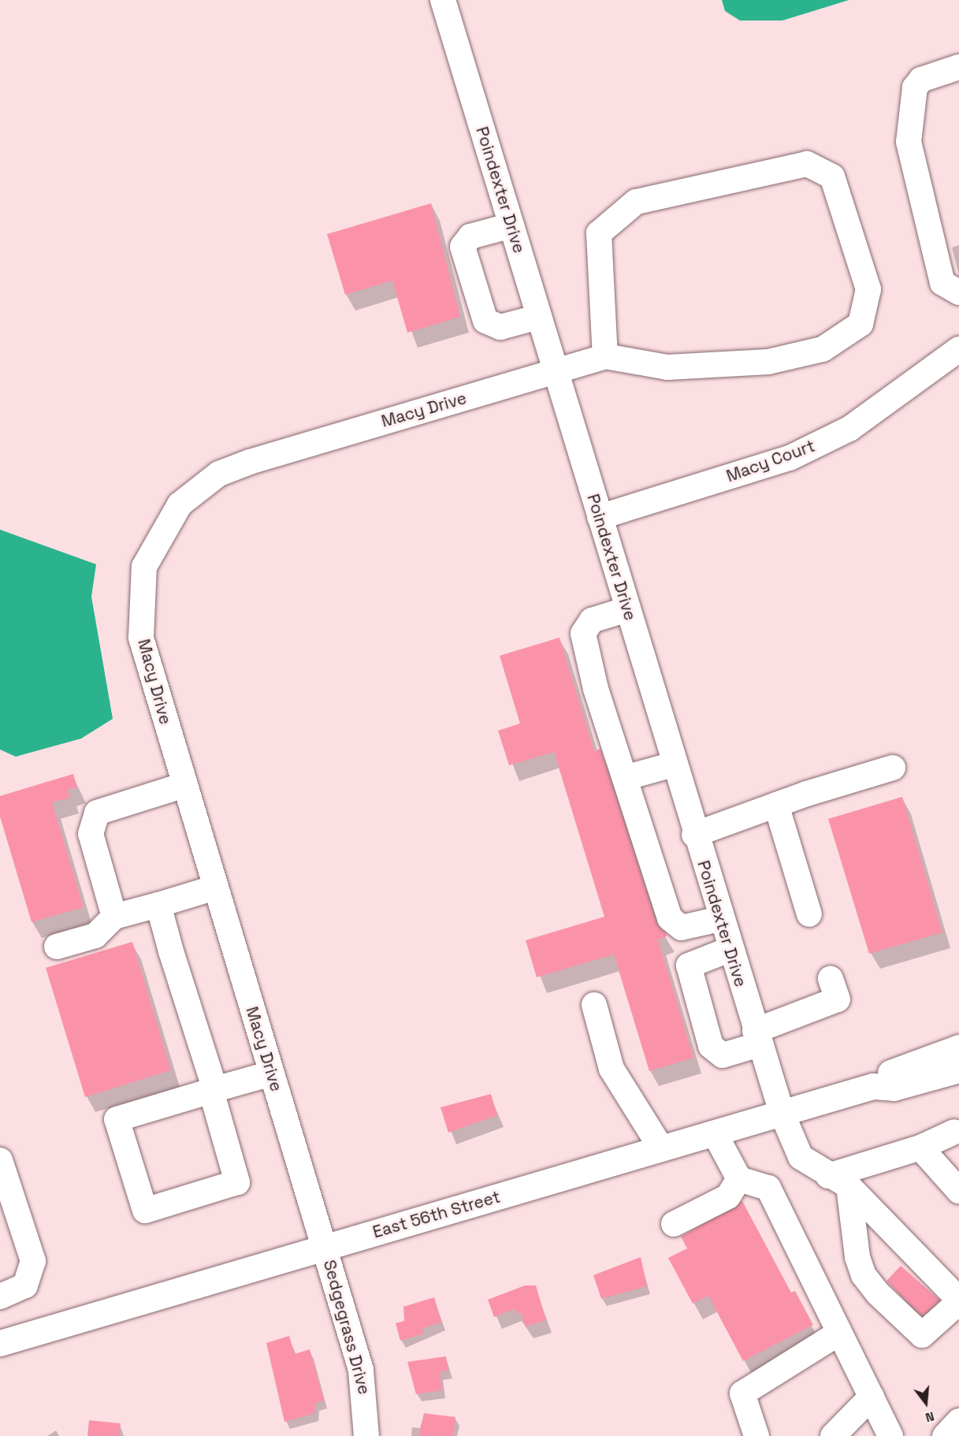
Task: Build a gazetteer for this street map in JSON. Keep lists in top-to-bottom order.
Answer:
{
  "streets": {
    "main road": ["East 56th Street"],
    "street": [
      "Poindexter Drive",
      "Macy Drive",
      "Macy Court",
      "Sedgegrass Drive"
    ]
  },
  "crossings": [
    ["Poindexter Drive", "Macy Drive"],
    ["Poindexter Drive", "Macy Court"],
    ["Poindexter Drive", "East 56th Street"],
    ["Macy Drive", "East 56th Street"],
    ["Macy Drive", "Sedgegrass Drive"],
    ["East 56th Street", "Sedgegrass Drive"]
  ],
  "north": "bottom"
}
